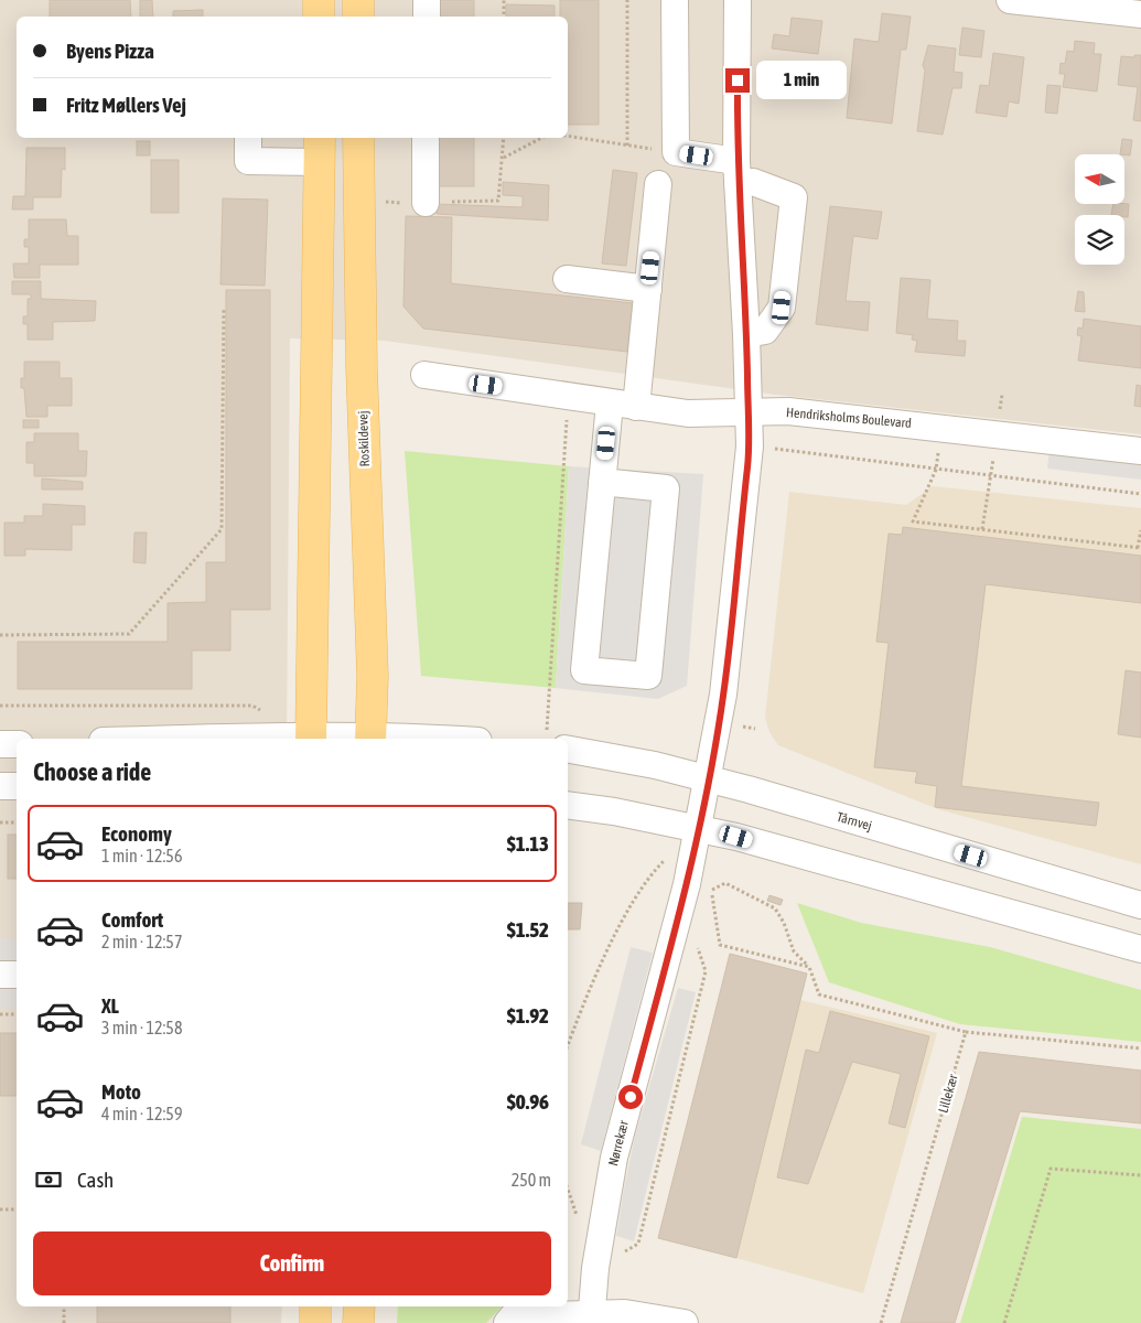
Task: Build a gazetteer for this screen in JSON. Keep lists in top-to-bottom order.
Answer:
{
  "streets": {
    "main road": ["Roskildevej"],
    "street": ["Hendriksholms Boulevard", "Tårnvej", "Nørrekær"],
    "path": ["Lillekær"]
  },
  "crossings": [
    ["Hendriksholms Boulevard", "Nørrekær"],
    ["Tårnvej", "Nørrekær"]
  ],
  "north": "left",
  "page": {
    "banner": ["Byens Pizza", "Fritz Møllers Vej"],
    "bubble": "1 min",
    "heading": "Choose a ride",
    "list": [
      {
        "name": "Economy",
        "note": "1 min · 12:56",
        "value": "$1.13"
      },
      {
        "name": "Comfort",
        "note": "2 min · 12:57",
        "value": "$1.52"
      },
      {
        "name": "XL",
        "note": "3 min · 12:58",
        "value": "$1.92"
      },
      {
        "name": "Moto",
        "note": "4 min · 12:59",
        "value": "$0.96"
      }
    ],
    "pay": ["Cash", "250 m"],
    "buttons": "Confirm"
  }
}
